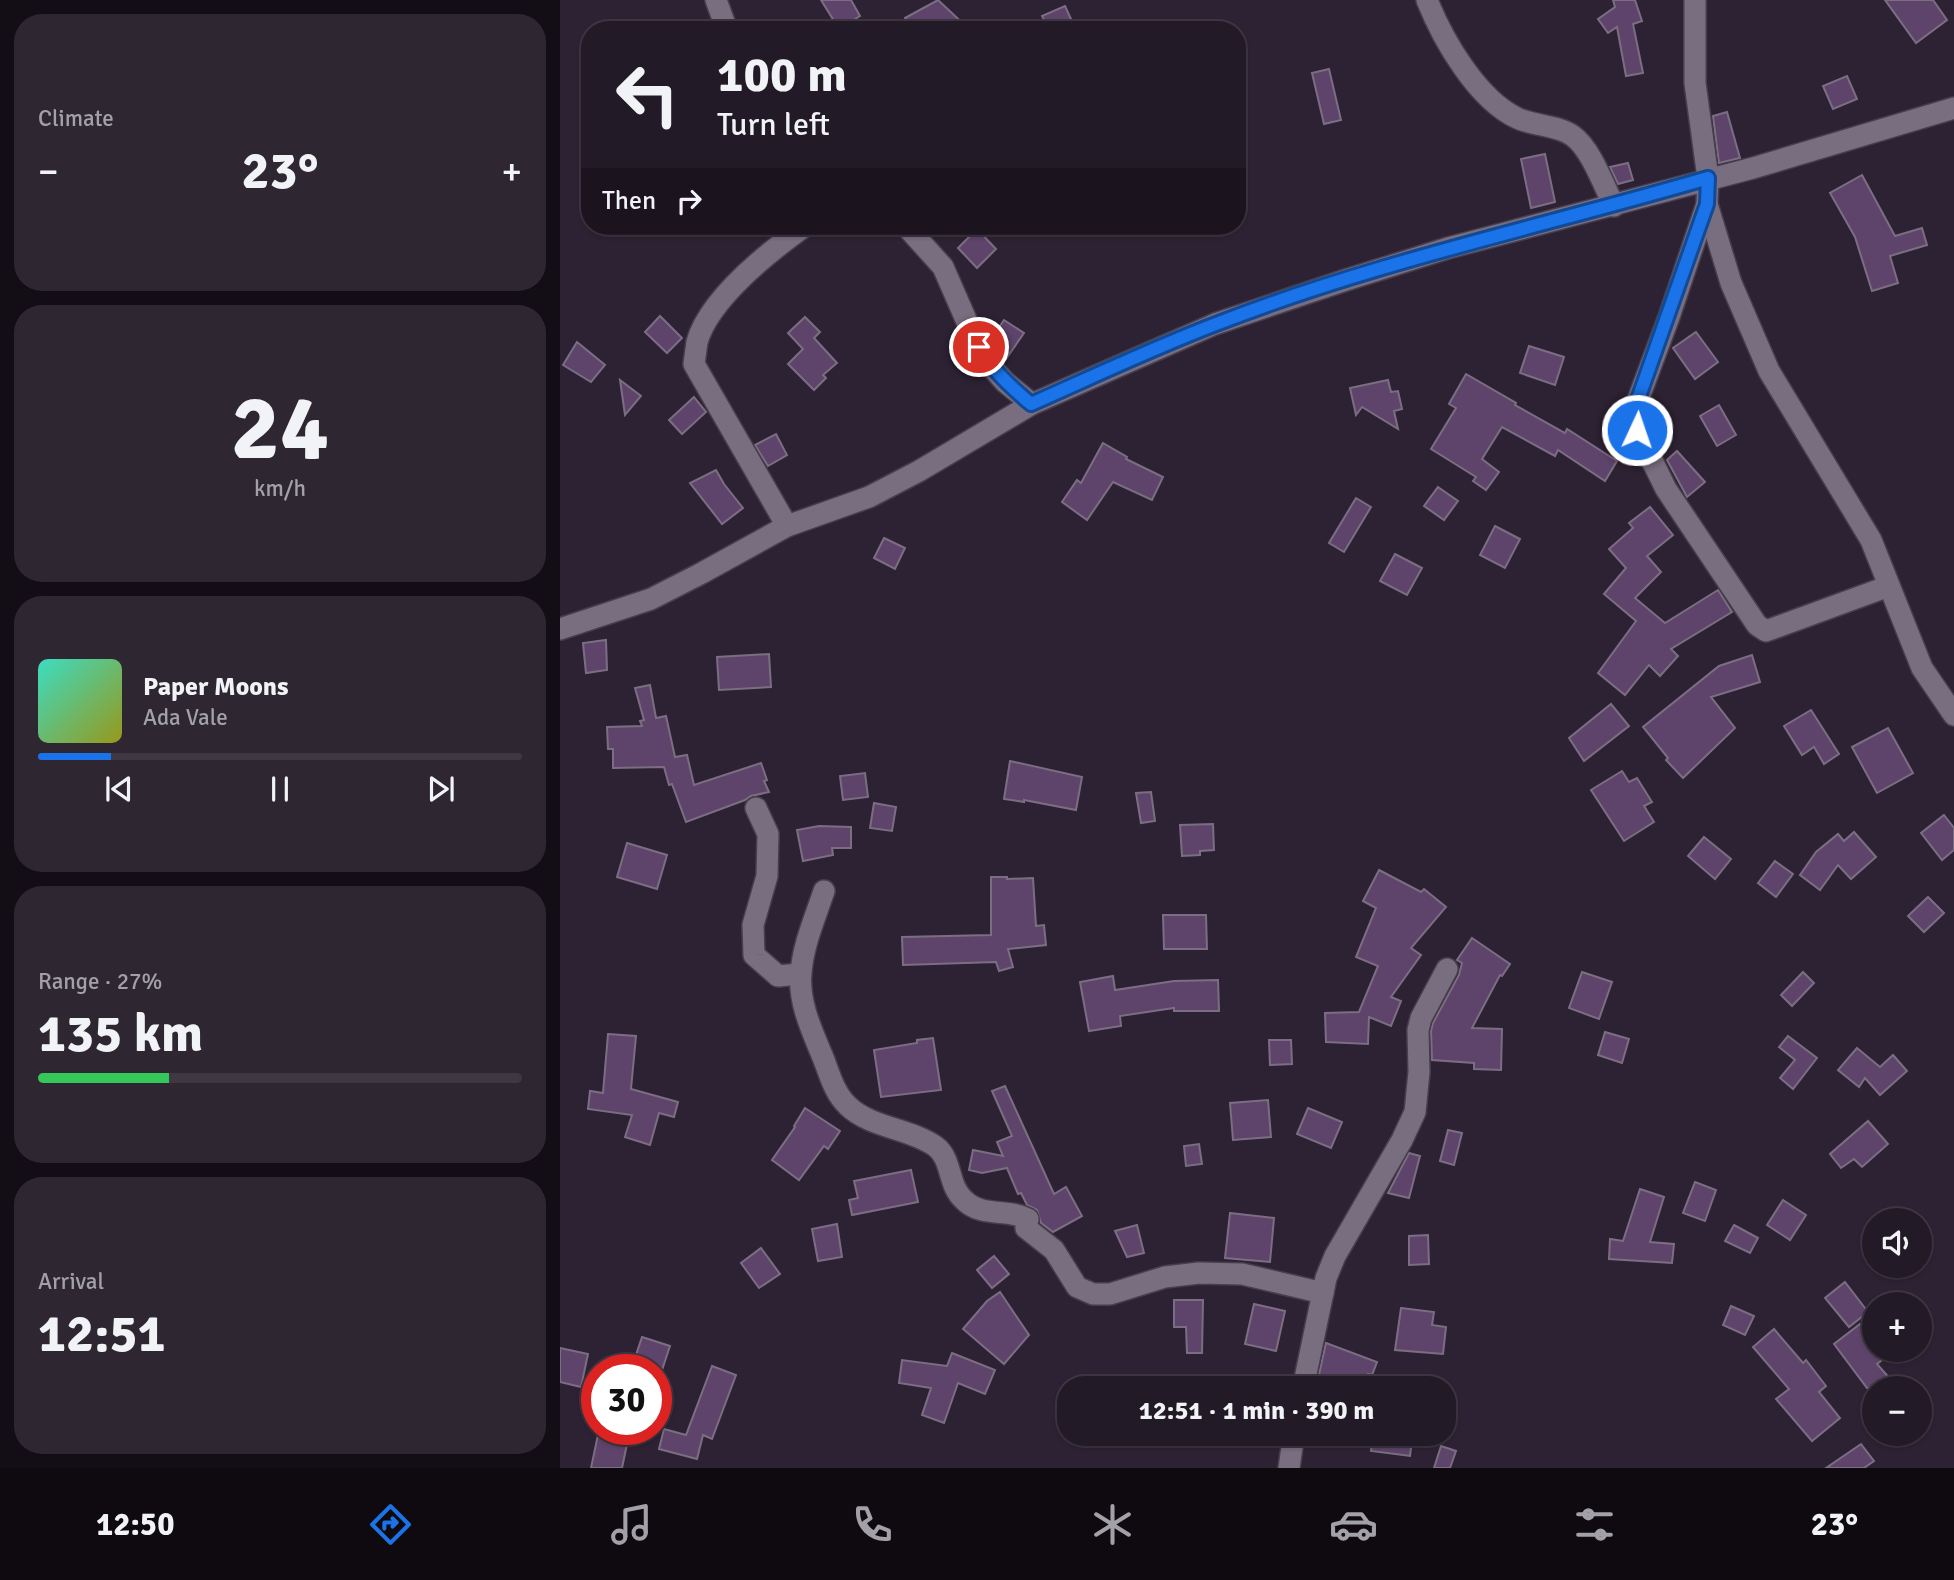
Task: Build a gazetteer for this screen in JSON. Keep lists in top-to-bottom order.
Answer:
{
  "page": {
    "tile": [
      "Climate",
      ["24", "km/h"],
      ["Range · 27%", "135 km"],
      ["Arrival", "12:51"]
    ],
    "turn": ["100 m", "Turn left"],
    "heat": ["−", "23°", "+"],
    "then": "Then",
    "song": ["Paper Moons", "Ada Vale"],
    "map_buttons": ["+", "−"],
    "limit": "30",
    "trip": "12:51 · 1 min · 390 m",
    "tabs": ["12:50", "23°"]
  }
}
